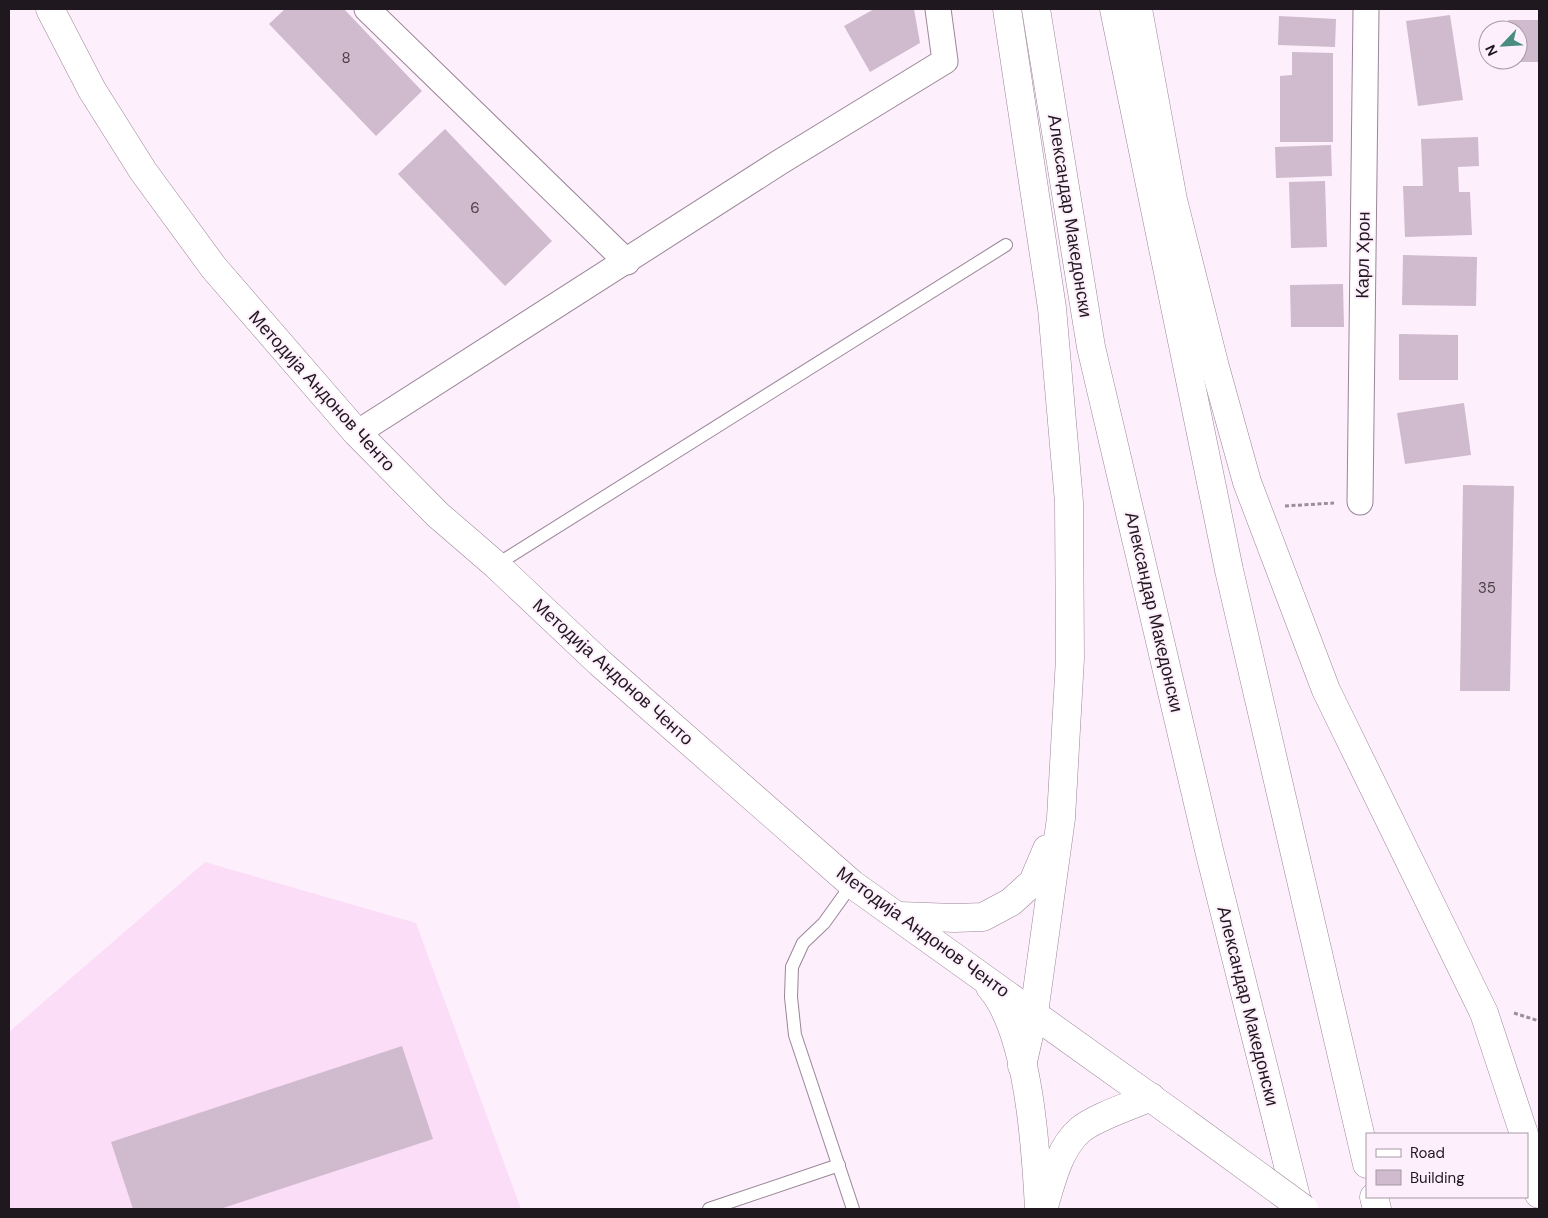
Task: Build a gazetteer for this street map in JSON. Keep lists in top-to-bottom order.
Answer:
{
  "streets": {
    "street": ["Александар Македонски", "Карл Хрон", "Методија Андонов Ченто"]
  },
  "house_numbers": ["8", "6", "35"],
  "legend": ["Road", "Building"],
  "north": "bottom left"
}
